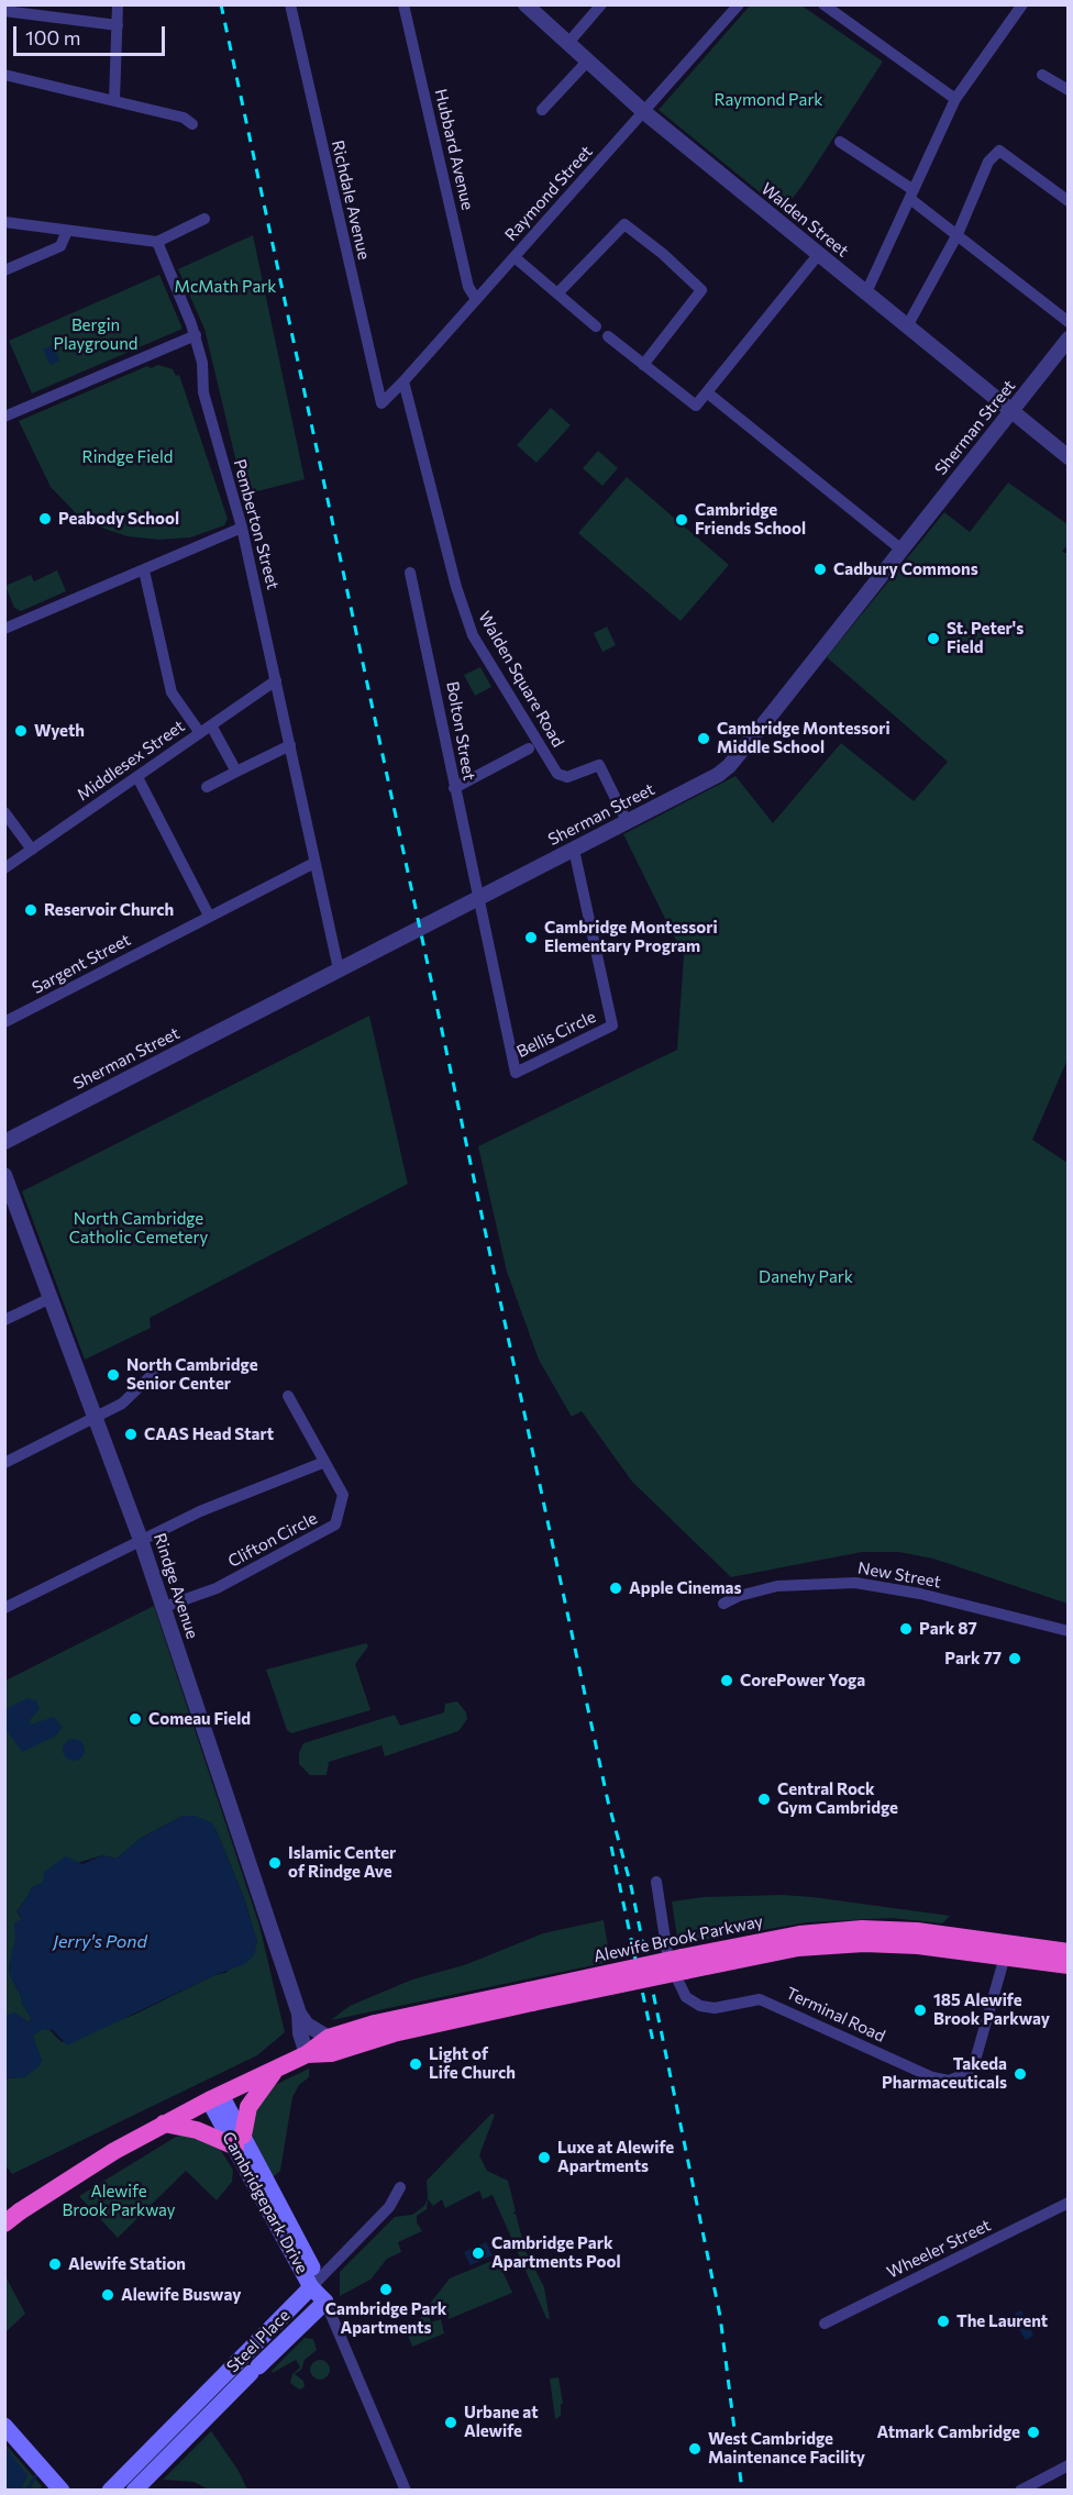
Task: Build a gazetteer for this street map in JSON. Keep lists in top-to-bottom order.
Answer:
{
  "streets": {
    "highway": ["Alewife Brook Parkway"],
    "main road": ["Cambridgepark Drive", "Steel Place"],
    "street": [
      "Hubbard Avenue",
      "Raymond Street",
      "Richdale Avenue",
      "Walden Street",
      "Sherman Street",
      "Pemberton Street",
      "Walden Square Road",
      "Bolton Street",
      "Middlesex Street",
      "Sargent Street",
      "Bellis Circle",
      "Clifton Circle",
      "New Street",
      "Rindge Avenue",
      "Terminal Road",
      "Wheeler Street"
    ]
  },
  "crossings": [
    ["Hubbard Avenue", "Raymond Street"],
    ["Raymond Street", "Richdale Avenue"],
    ["Raymond Street", "Walden Street"],
    ["Raymond Street", "Walden Square Road"],
    ["Walden Street", "Sherman Street"],
    ["Sherman Street", "Pemberton Street"],
    ["Sherman Street", "Walden Square Road"],
    ["Sherman Street", "Bolton Street"],
    ["Sherman Street", "Bellis Circle"],
    ["Pemberton Street", "Middlesex Street"],
    ["Pemberton Street", "Sargent Street"],
    ["Bolton Street", "Bellis Circle"],
    ["Clifton Circle", "Rindge Avenue"],
    ["Rindge Avenue", "Alewife Brook Parkway"],
    ["Alewife Brook Parkway", "Terminal Road"],
    ["Alewife Brook Parkway", "Cambridgepark Drive"],
    ["Cambridgepark Drive", "Steel Place"]
  ],
  "water": ["Jerry's Pond"],
  "parks": [
    "Raymond Park",
    "McMath Park",
    "Bergin Playground",
    "Rindge Field",
    "North Cambridge Catholic Cemetery",
    "Danehy Park",
    "Alewife Brook Parkway"
  ],
  "places": [
    "Peabody School",
    "Cambridge Friends School",
    "Cadbury Commons",
    "St. Peter's Field",
    "Wyeth",
    "Cambridge Montessori Middle School",
    "Reservoir Church",
    "Cambridge Montessori Elementary Program",
    "North Cambridge Senior Center",
    "CAAS Head Start",
    "Apple Cinemas",
    "Park 87",
    "Park 77",
    "CorePower Yoga",
    "Comeau Field",
    "Central Rock Gym Cambridge",
    "Islamic Center of Rindge Ave",
    "185 Alewife Brook Parkway",
    "Light of Life Church",
    "Takeda Pharmaceuticals",
    "Luxe at Alewife Apartments",
    "Cambridge Park Apartments Pool",
    "Alewife Station",
    "Cambridge Park Apartments",
    "Alewife Busway",
    "The Laurent",
    "Urbane at Alewife",
    "Atmark Cambridge",
    "West Cambridge Maintenance Facility"
  ],
  "scale_bar": "100 m"
}
